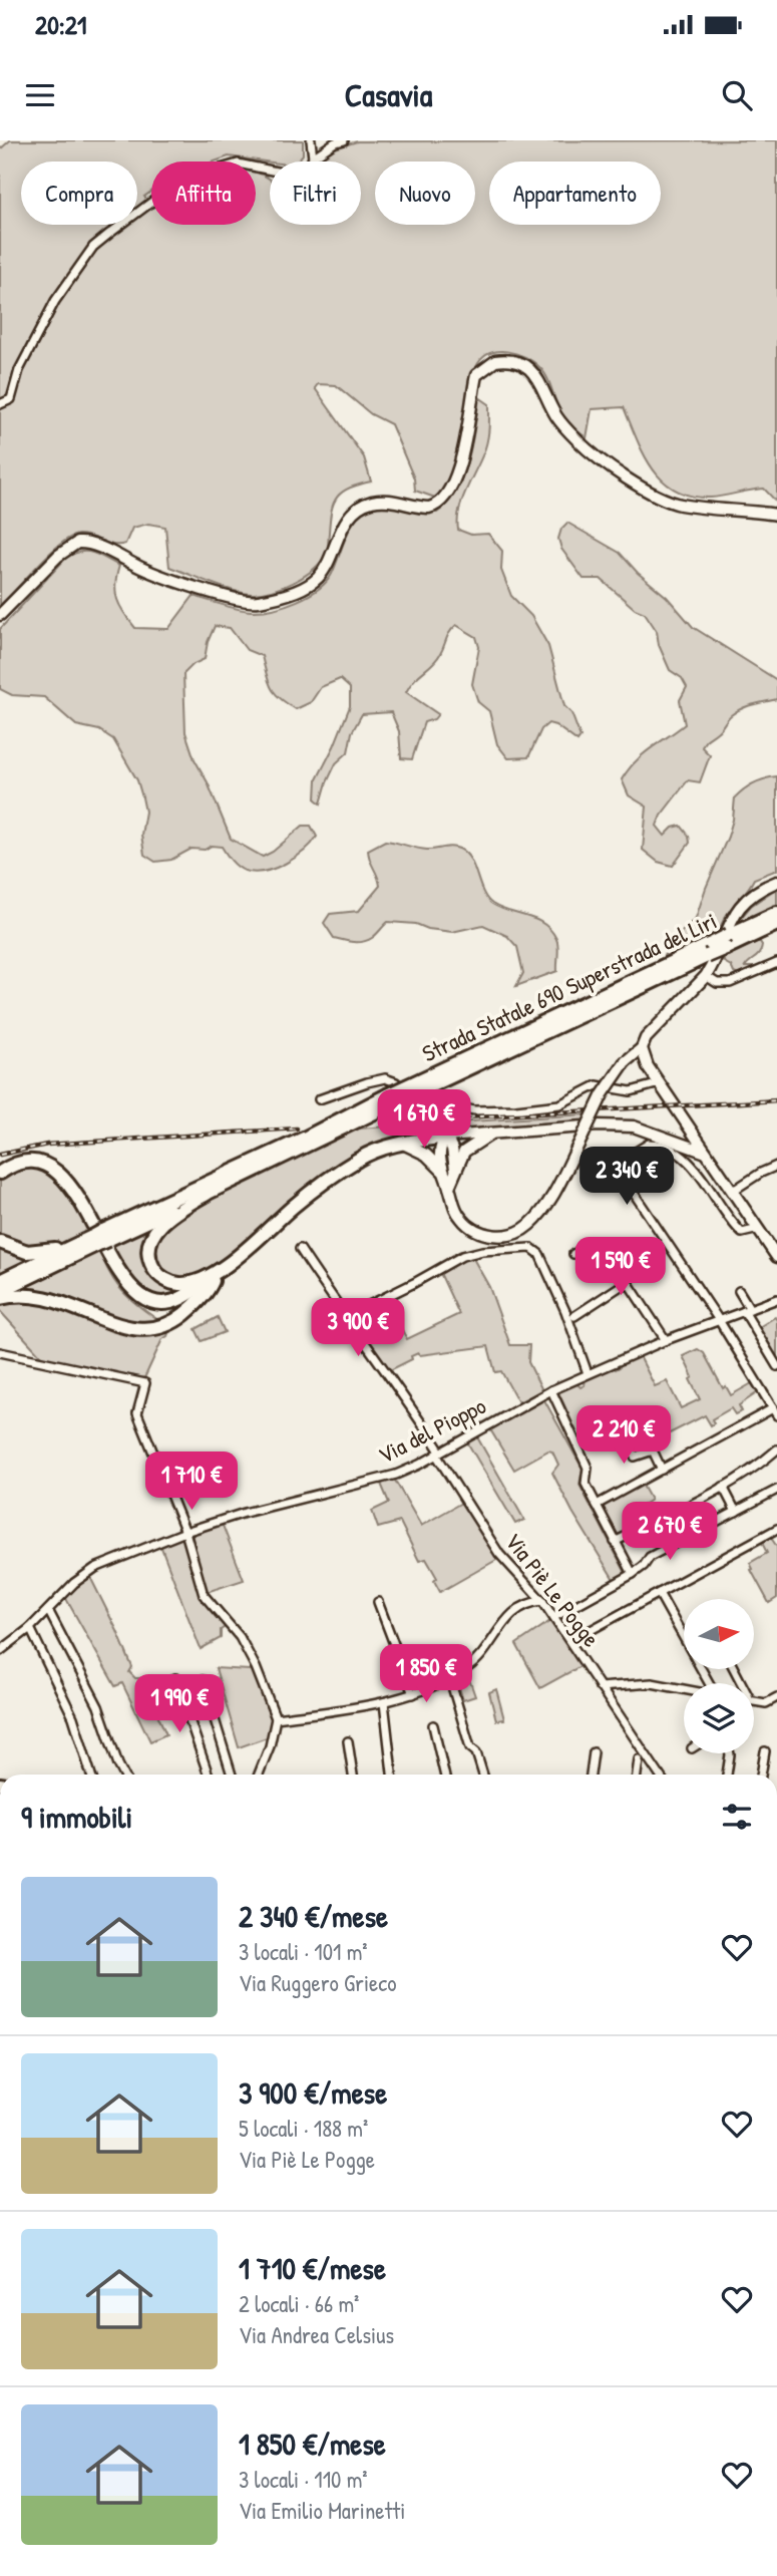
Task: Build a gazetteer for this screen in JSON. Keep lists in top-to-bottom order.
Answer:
{
  "streets": {
    "highway": ["Strada Statale 690 Superstrada del Liri"],
    "street": ["Via del Pioppo", "Via Piè Le Pogge"]
  },
  "crossings": [
    ["Via del Pioppo", "Via Piè Le Pogge"]
  ],
  "north": "right",
  "page": {
    "status": "20:21",
    "header": "Casavia",
    "chip": [
      "Compra",
      "Affitta",
      "Filtri",
      "Nuovo",
      "Appartamento"
    ],
    "price": [
      "1 670 €",
      "2 340 €",
      "1 590 €",
      "3 900 €",
      "2 210 €",
      "1 710 €",
      "2 670 €",
      "1 850 €",
      "1 990 €"
    ],
    "heading": "9 immobili",
    "list": [
      {
        "name": "2 340 €/mese",
        "note": "3 locali · 101 m² · Via Ruggero Grieco"
      },
      {
        "name": "3 900 €/mese",
        "note": "5 locali · 188 m² · Via Piè Le Pogge"
      },
      {
        "name": "1 710 €/mese",
        "note": "2 locali · 66 m² · Via Andrea Celsius"
      },
      {
        "name": "1 850 €/mese",
        "note": "3 locali · 110 m² · Via Emilio Marinetti"
      }
    ]
  }
}
